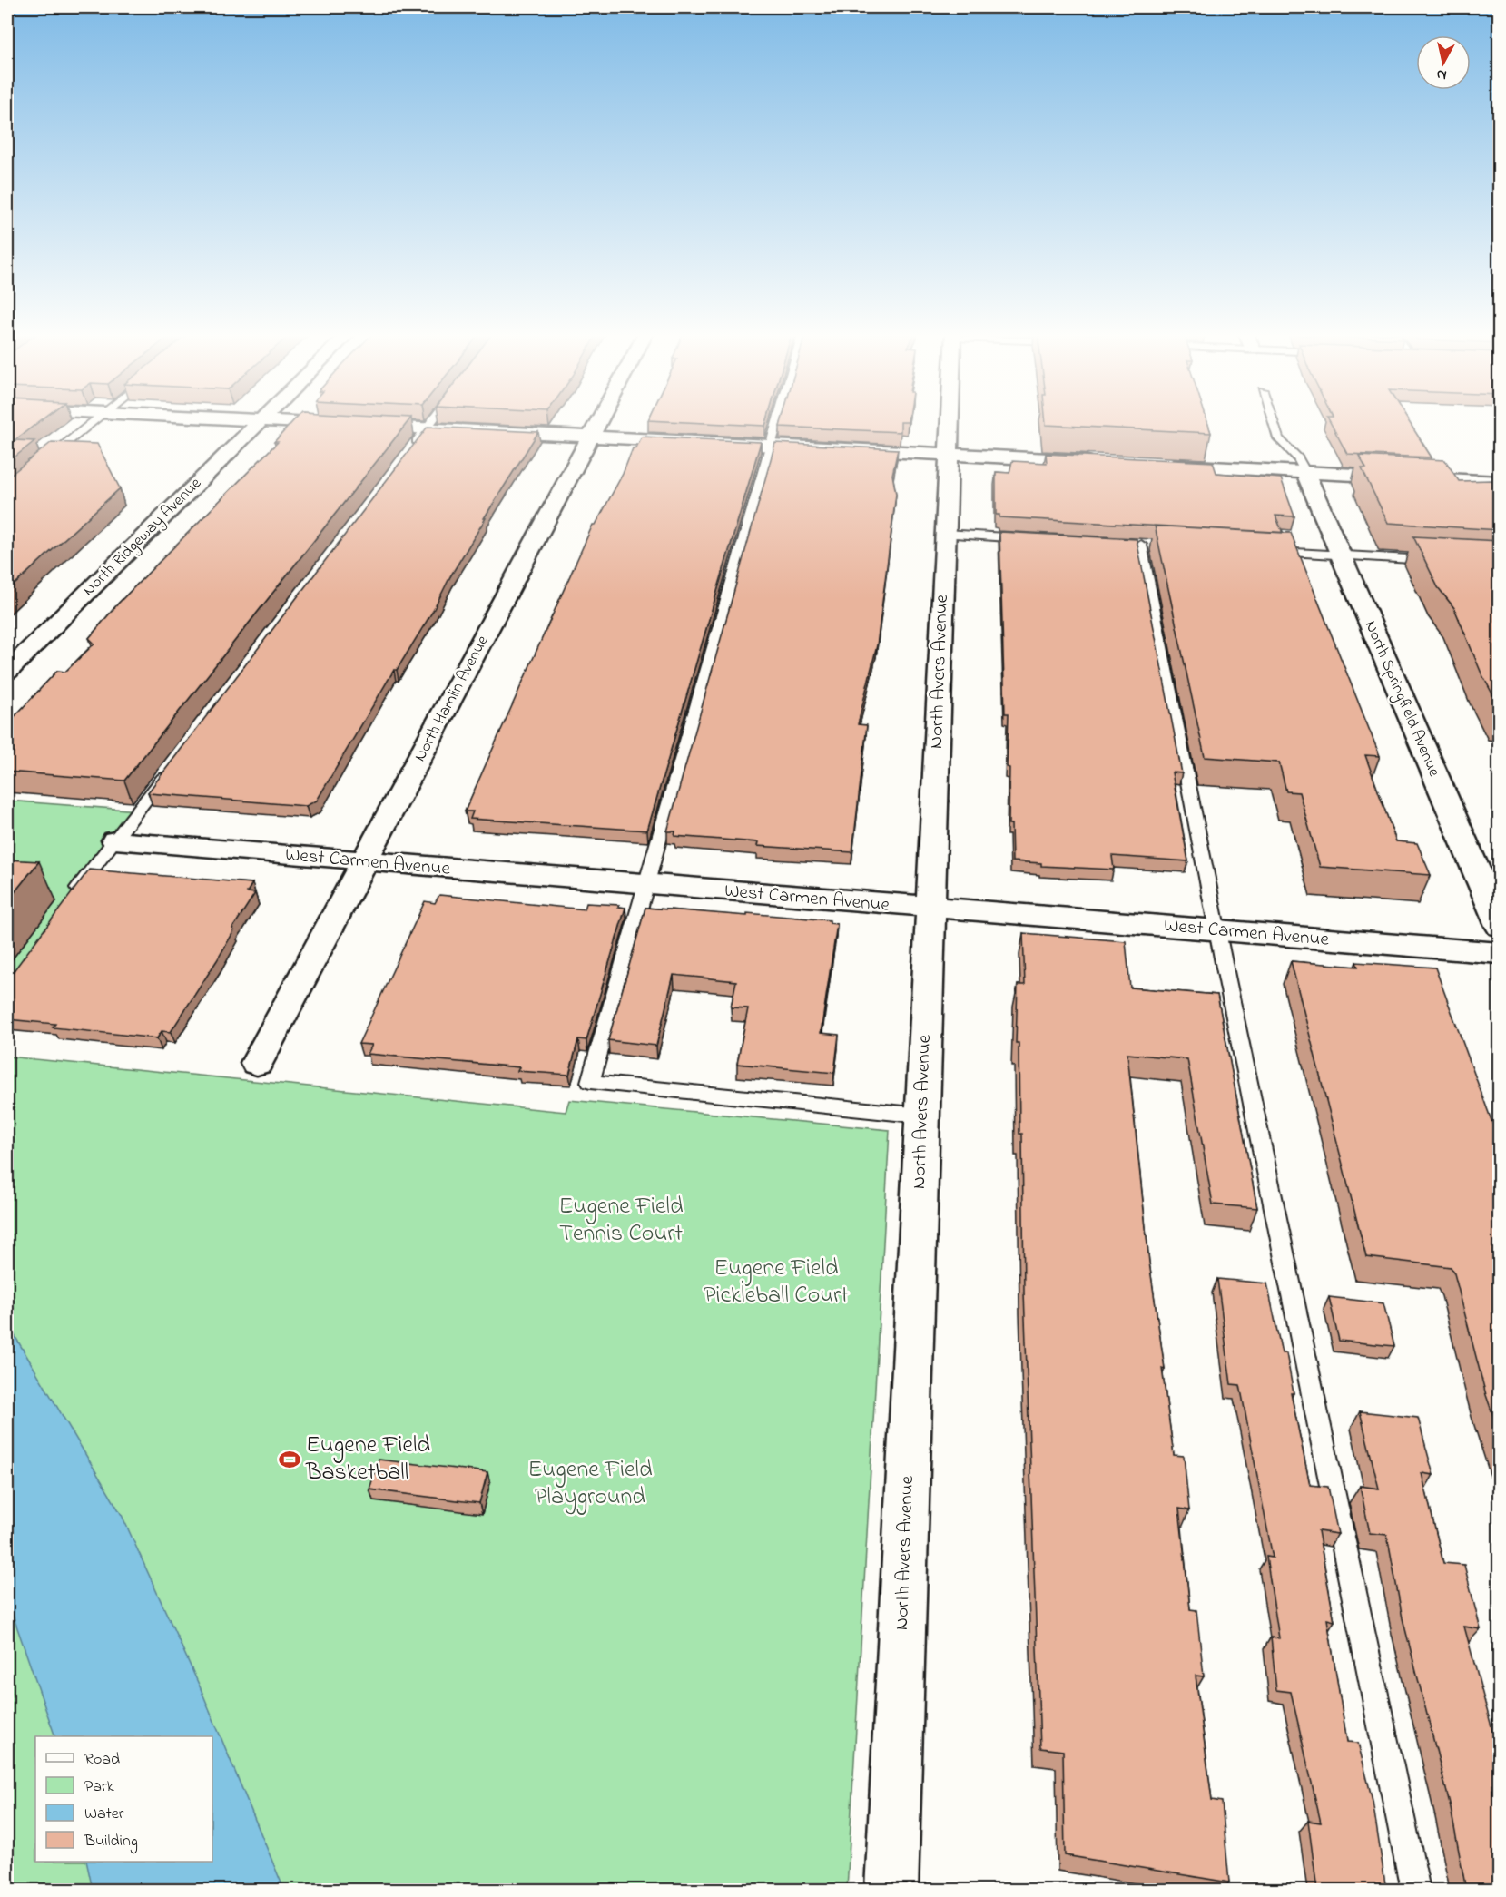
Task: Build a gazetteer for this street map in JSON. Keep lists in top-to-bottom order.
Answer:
{
  "streets": {
    "street": [
      "North Ridgeway Avenue",
      "North Avers Avenue",
      "North Hamlin Avenue",
      "North Springfield Avenue",
      "West Carmen Avenue"
    ]
  },
  "crossings": [
    ["North Avers Avenue", "West Carmen Avenue"],
    ["North Hamlin Avenue", "West Carmen Avenue"]
  ],
  "parks": ["Eugene Field Tennis Court", "Eugene Field Pickleball Court", "Eugene Field Playground"],
  "places": {
    "sports": ["Eugene Field Basketball"]
  },
  "legend": [
    "Road",
    "Park",
    "Water",
    "Building"
  ],
  "north": "bottom"
}
